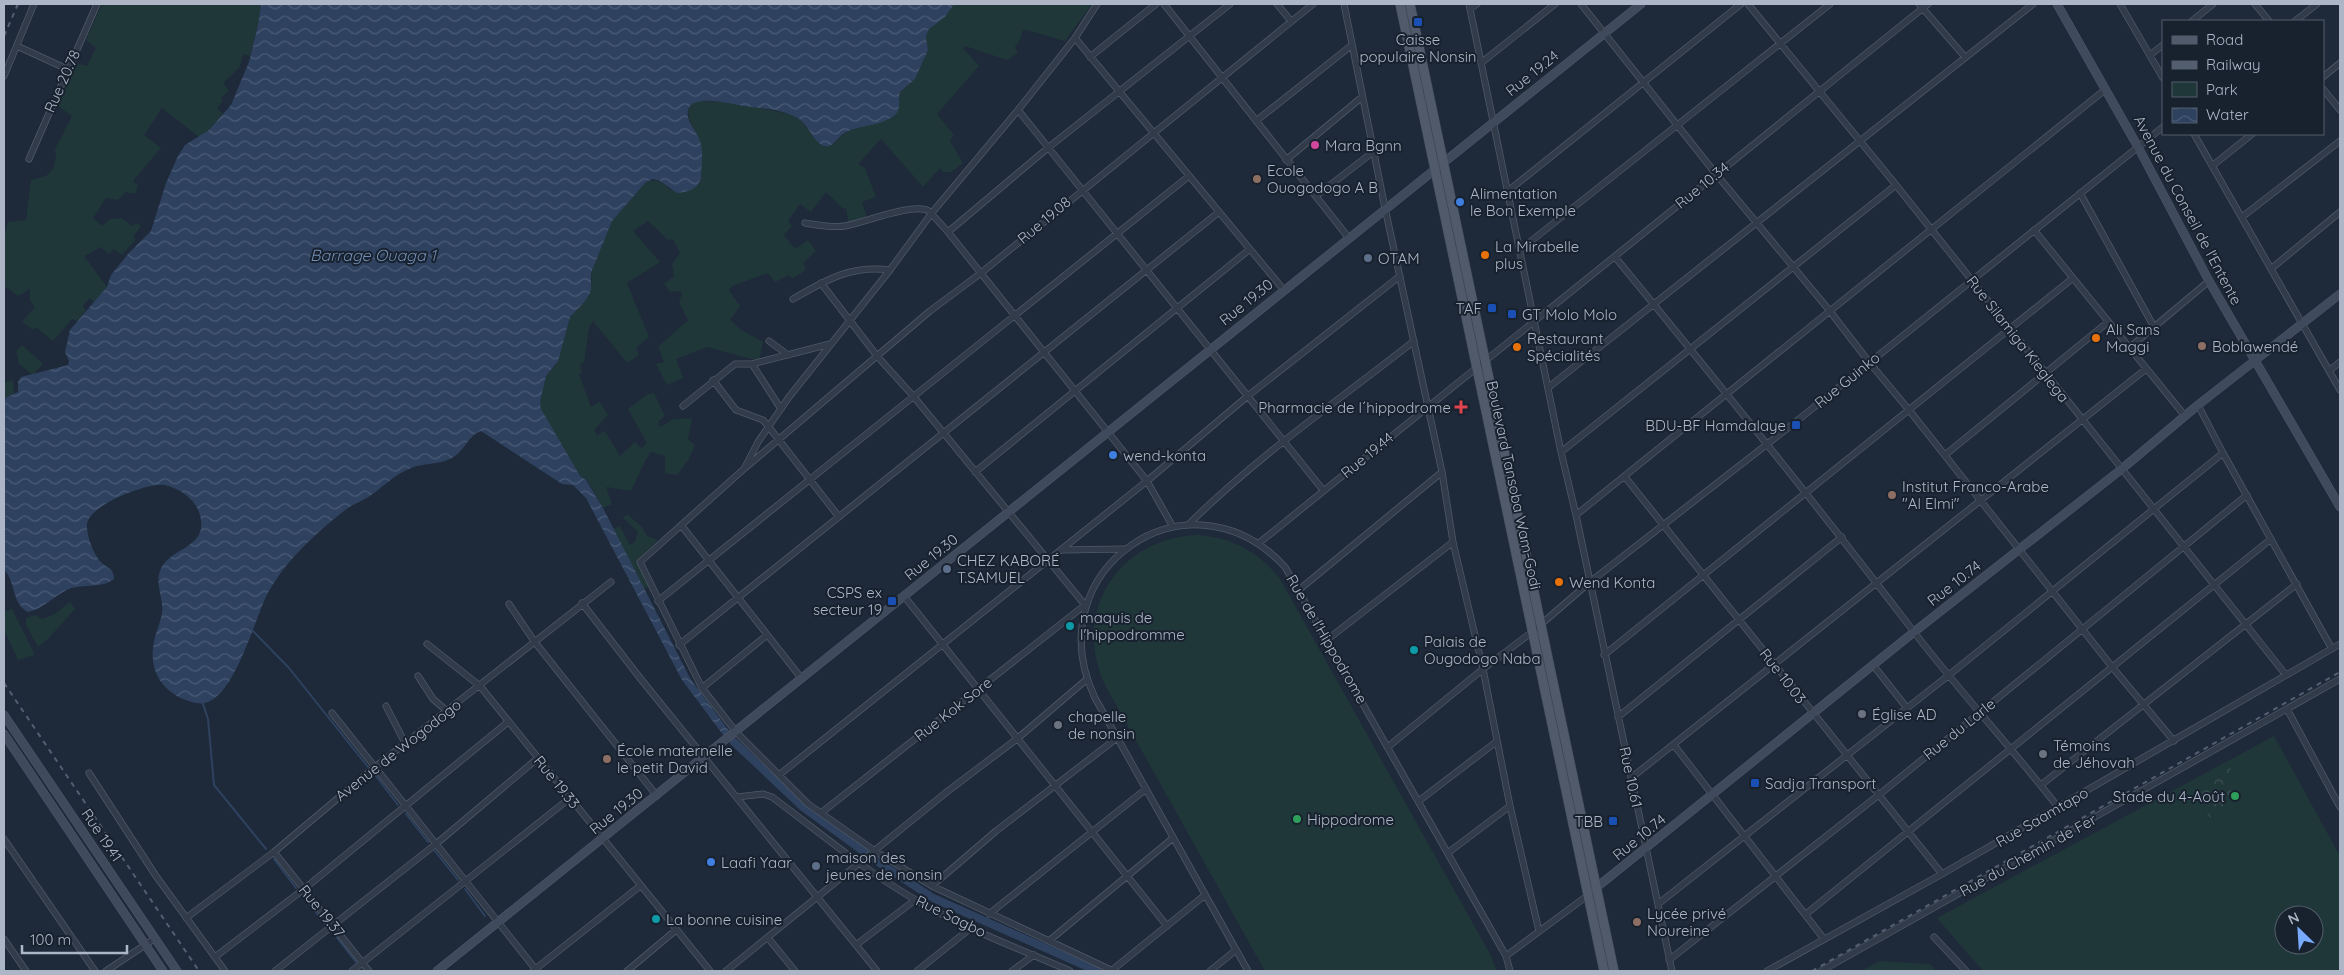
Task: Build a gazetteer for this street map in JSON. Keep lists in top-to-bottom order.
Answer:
{
  "streets": {
    "main road": ["Boulevard Tansoba Wam-Godi"],
    "street": [
      "Rue 19.24",
      "Rue 20.78",
      "Rue 10.34",
      "Avenue du Conseil de l'Entente",
      "Rue 19.08",
      "Rue 19.30",
      "Rue Silamiga Kieglega",
      "Rue Guinko",
      "Rue 19.44",
      "Rue 10.74",
      "Rue de l'Hippodrome",
      "Rue 10.03",
      "Rue Kok Sore",
      "Rue du Larle",
      "Avenue de Wogodogo",
      "Rue 10.61",
      "Rue 19.33",
      "Rue Saamtapo",
      "Rue 19.41",
      "Rue du Chemin de Fer",
      "Rue 19.37",
      "Rue Sagbo"
    ]
  },
  "crossings": [
    ["Rue 19.24", "Rue 19.30"],
    ["Rue 19.24", "Boulevard Tansoba Wam-Godi"],
    ["Rue 19.24", "Rue 10.61"],
    ["Rue 10.34", "Rue Silamiga Kieglega"],
    ["Rue 10.34", "Rue 19.44"],
    ["Rue 10.34", "Boulevard Tansoba Wam-Godi"],
    ["Rue 10.34", "Rue 10.61"],
    ["Avenue du Conseil de l'Entente", "Rue Guinko"],
    ["Avenue du Conseil de l'Entente", "Rue 10.74"],
    ["Rue 19.30", "Boulevard Tansoba Wam-Godi"],
    ["Rue 19.30", "Rue 19.33"],
    ["Rue Silamiga Kieglega", "Rue Guinko"],
    ["Rue Silamiga Kieglega", "Rue 10.74"],
    ["Rue Silamiga Kieglega", "Rue du Larle"],
    ["Rue Silamiga Kieglega", "Rue Saamtapo"],
    ["Rue Guinko", "Boulevard Tansoba Wam-Godi"],
    ["Rue Guinko", "Rue de l'Hippodrome"],
    ["Rue Guinko", "Rue 10.03"],
    ["Rue Guinko", "Rue 10.61"],
    ["Rue 19.44", "Boulevard Tansoba Wam-Godi"],
    ["Rue 19.44", "Rue de l'Hippodrome"],
    ["Boulevard Tansoba Wam-Godi", "Rue 10.74"],
    ["Rue 10.74", "Rue 10.03"],
    ["Rue 10.74", "Rue 10.61"],
    ["Rue de l'Hippodrome", "Rue Kok Sore"],
    ["Rue 10.03", "Rue du Larle"],
    ["Rue 10.03", "Rue Saamtapo"],
    ["Rue du Larle", "Rue 10.61"],
    ["Avenue de Wogodogo", "Rue 19.33"],
    ["Avenue de Wogodogo", "Rue 19.37"]
  ],
  "water": ["Barrage Ouaga 1"],
  "places": {
    "transit": [
      "Caisse populaire Nonsin",
      "TAF",
      "GT Molo Molo",
      "BDU-BF Hamdalaye",
      "CSPS ex secteur 19",
      "Sadja Transport",
      "TBB"
    ],
    "other": [
      "Mara Bgnn",
      "Ecole Ouogodogo A B",
      "Alimentation le Bon Exemple",
      "La Mirabelle plus",
      "OTAM",
      "Ali Sans Maggi",
      "Boblawendé",
      "Restaurant Spécialités",
      "wend-konta",
      "Institut Franco-Arabe \"Al Elmi\"",
      "CHEZ KABORÉ T.SAMUEL",
      "Wend Konta",
      "maquis de l'hippodromme",
      "Palais de Ougodogo Naba",
      "Église AD",
      "chapelle de nonsin",
      "Témoins de Jéhovah",
      "École maternelle le petit David",
      "Stade du 4-Août",
      "Hippodrome",
      "Laafi Yaar",
      "maison des jeunes de nonsin",
      "La bonne cuisine",
      "Lycée privé Noureine"
    ],
    "health": ["Pharmacie de l´hippodrome"]
  },
  "legend": [
    "Road",
    "Railway",
    "Park",
    "Water"
  ],
  "scale_bar": "100 m",
  "north": "top left"
}
